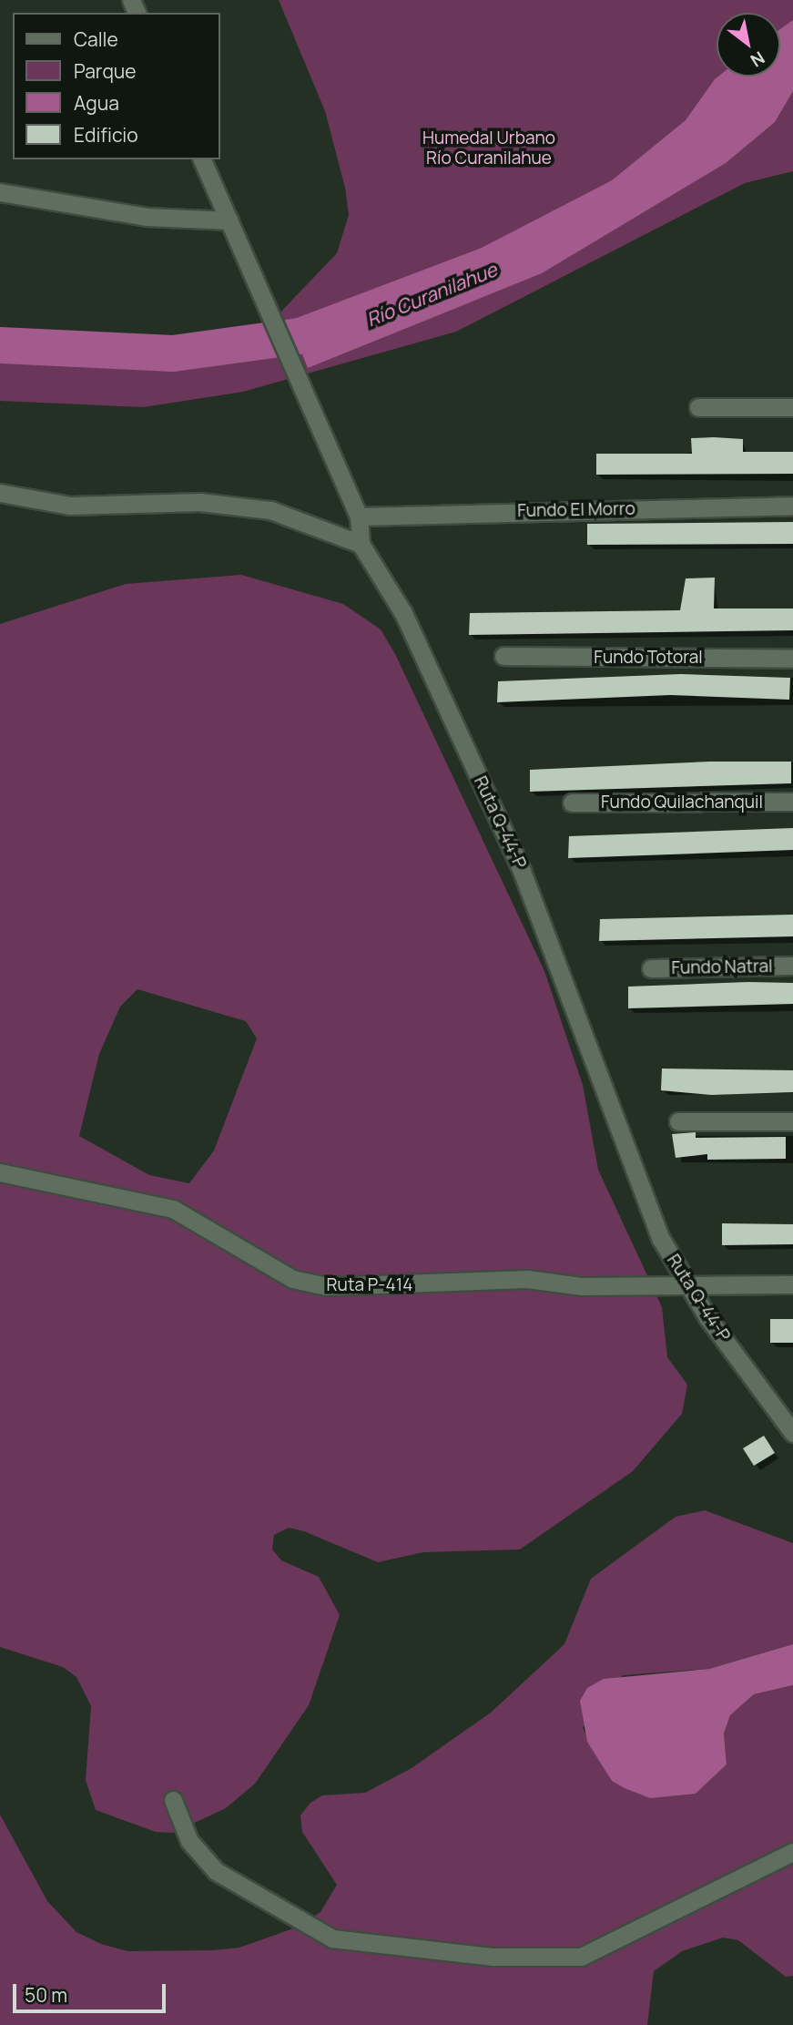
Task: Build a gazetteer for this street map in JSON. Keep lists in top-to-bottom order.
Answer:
{
  "streets": {
    "street": [
      "Fundo El Morro",
      "Fundo Totoral",
      "Fundo Quilachanquil",
      "Ruta Q-44-P",
      "Fundo Natral",
      "Ruta P-414"
    ]
  },
  "crossings": [
    ["Ruta Q-44-P", "Ruta P-414"]
  ],
  "water": ["Río Curanilahue"],
  "parks": ["Humedal Urbano Río Curanilahue"],
  "legend": [
    "Calle",
    "Parque",
    "Agua",
    "Edificio"
  ],
  "scale_bar": "50 m",
  "north": "bottom right"
}
